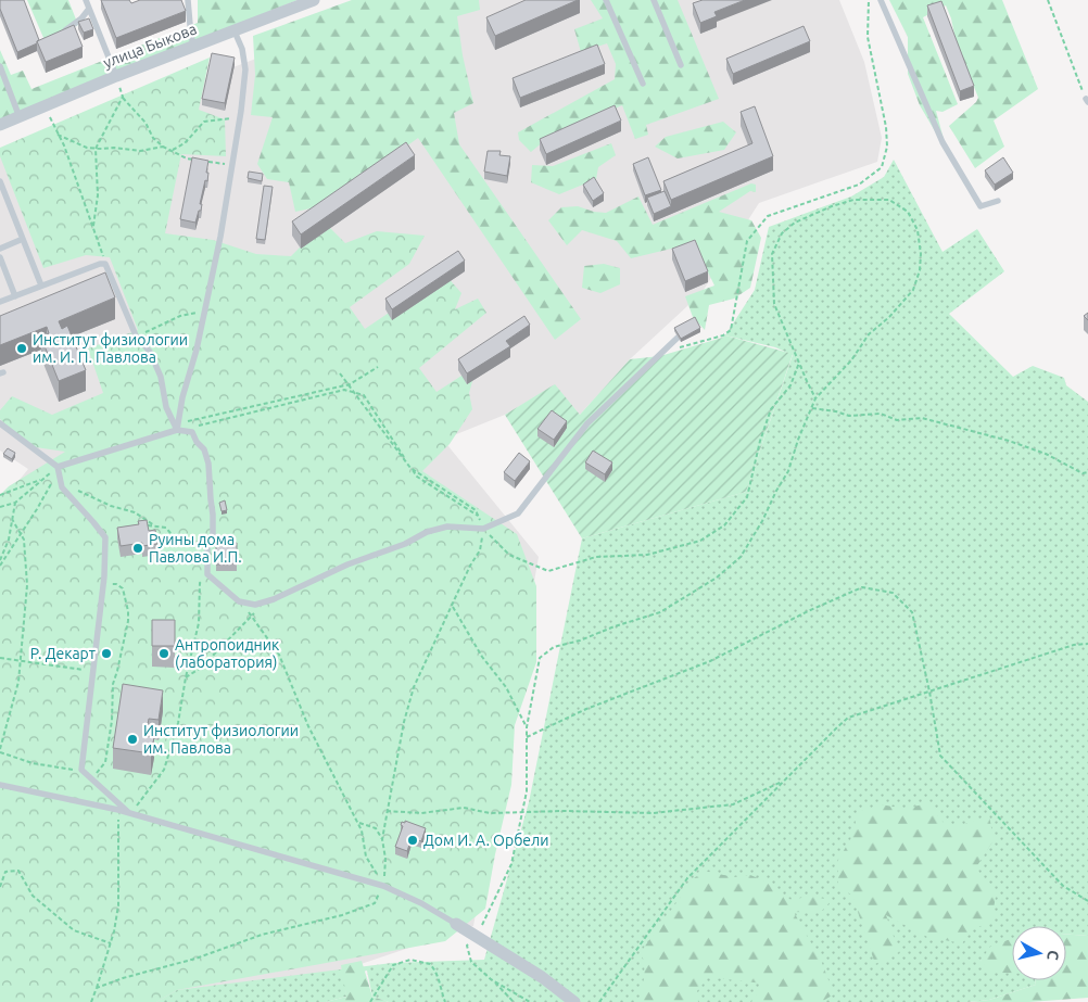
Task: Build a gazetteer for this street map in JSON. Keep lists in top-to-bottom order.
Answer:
{
  "streets": {
    "street": ["улица Быкова"]
  },
  "places": [
    "Институт физиологии им. И. П. Павлова",
    "Руины дома Павлова И.П.",
    "Р. Декарт",
    "Антропоидник (лаборатория)",
    "Институт физиологии им. Павлова",
    "Дом И. А. Орбели"
  ],
  "north": "right"
}
